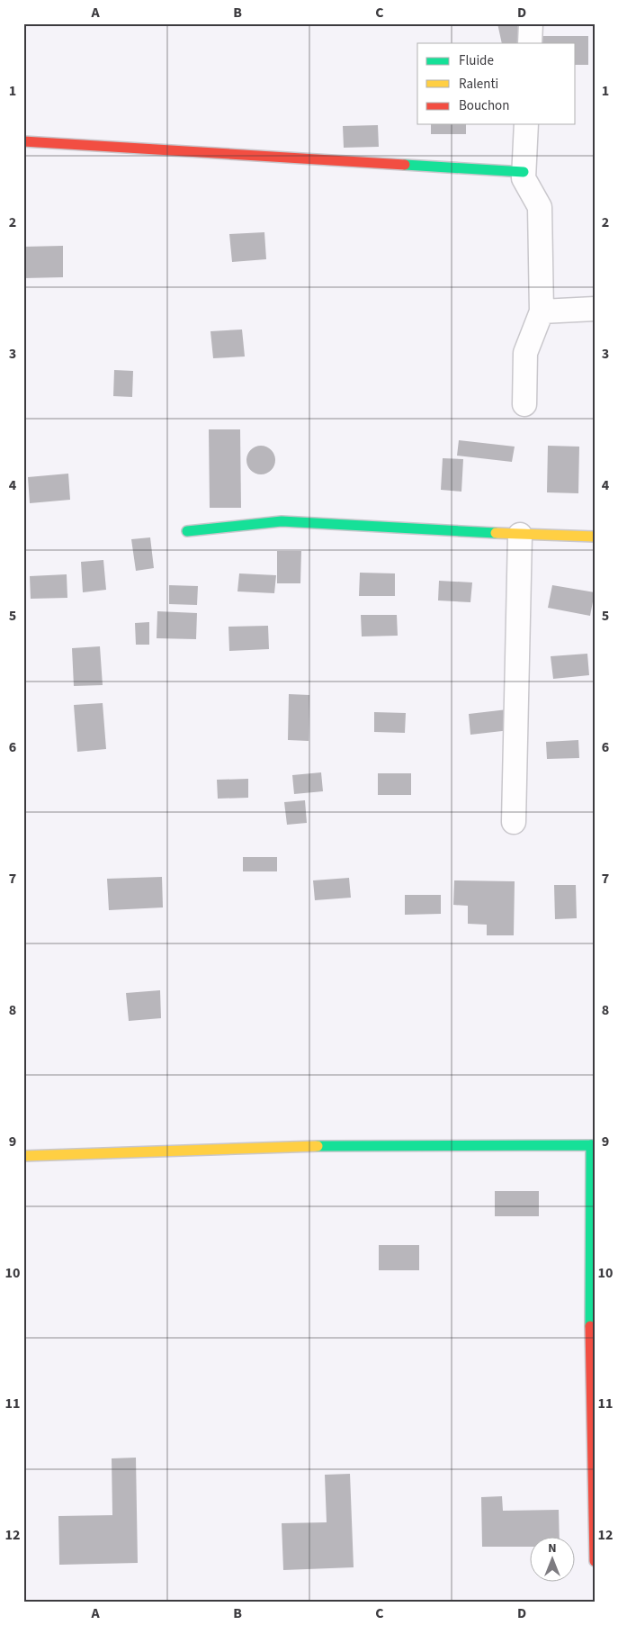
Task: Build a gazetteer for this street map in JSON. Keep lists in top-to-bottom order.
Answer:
{
  "legend": ["Fluide", "Ralenti", "Bouchon"],
  "north": "top",
  "grid": {
    "columns": [
      "A",
      "B",
      "C",
      "D"
    ],
    "rows": [
      "1",
      "2",
      "3",
      "4",
      "5",
      "6",
      "7",
      "8",
      "9",
      "10",
      "11",
      "12"
    ]
  }
}
